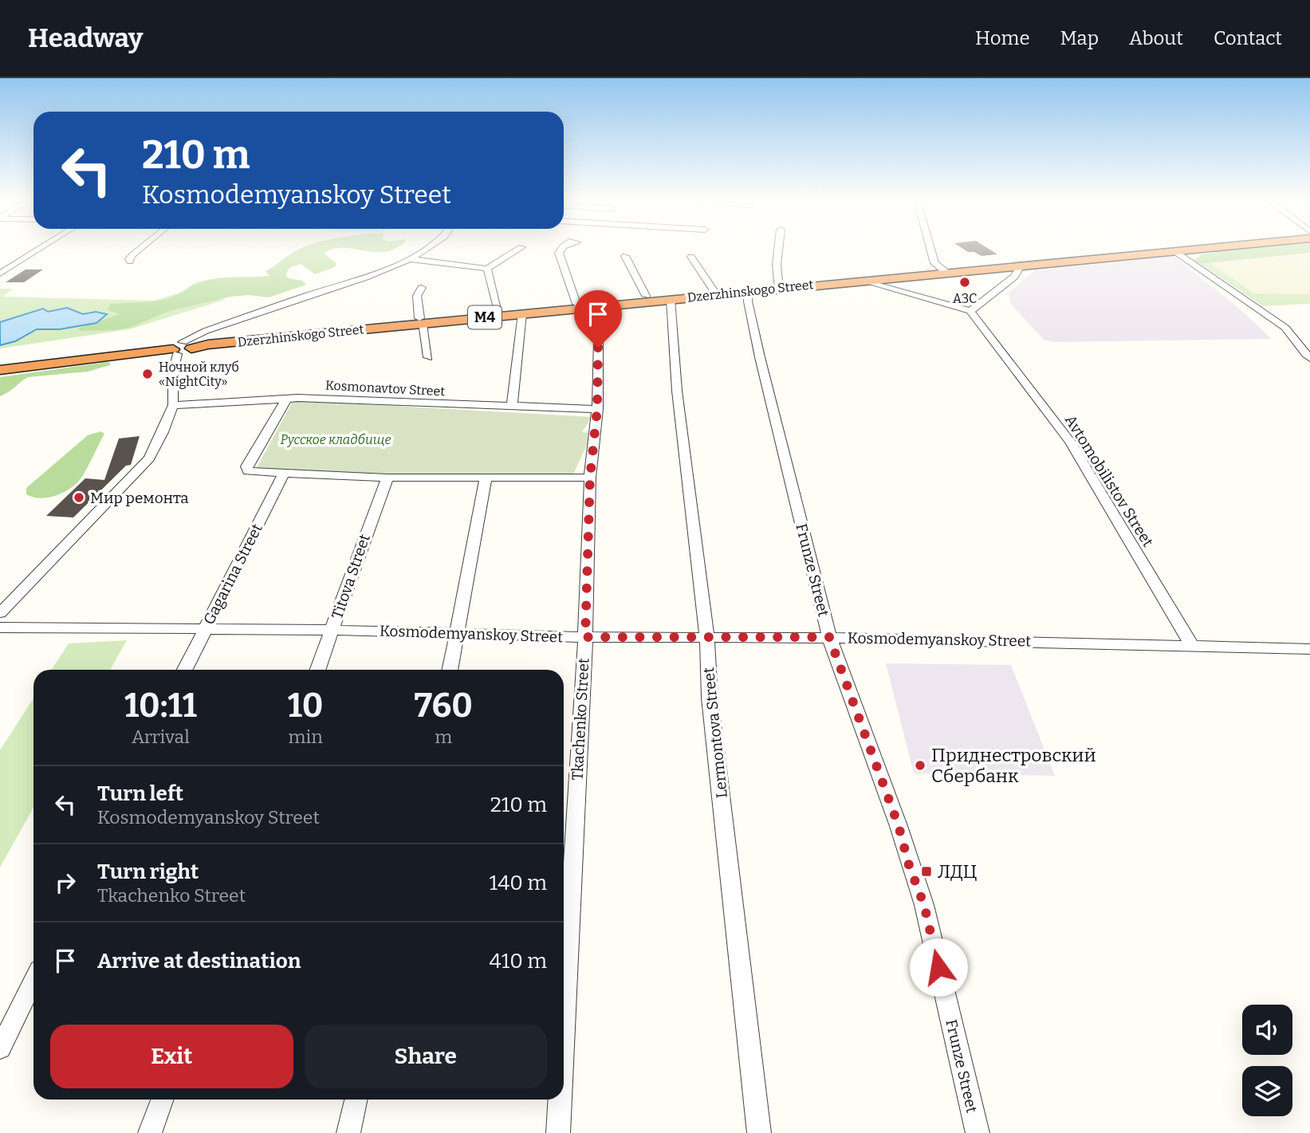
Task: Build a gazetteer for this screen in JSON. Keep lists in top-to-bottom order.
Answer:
{
  "streets": {
    "highway": ["Dzerzhinskogo Street", "M4"],
    "street": [
      "Kosmonavtov Street",
      "Avtomobilistov Street",
      "Frunze Street",
      "Gagarina Street",
      "Titova Street",
      "Kosmodemyanskoy Street",
      "Tkachenko Street",
      "Lermontova Street"
    ]
  },
  "crossings": [
    ["Dzerzhinskogo Street", "M4"],
    ["Dzerzhinskogo Street", "Frunze Street"],
    ["Dzerzhinskogo Street", "Tkachenko Street"],
    ["Dzerzhinskogo Street", "Lermontova Street"],
    ["Kosmonavtov Street", "Tkachenko Street"],
    ["Avtomobilistov Street", "Kosmodemyanskoy Street"],
    ["Frunze Street", "Kosmodemyanskoy Street"],
    ["Gagarina Street", "Kosmodemyanskoy Street"],
    ["Titova Street", "Kosmodemyanskoy Street"],
    ["Kosmodemyanskoy Street", "Tkachenko Street"],
    ["Kosmodemyanskoy Street", "Lermontova Street"]
  ],
  "parks": ["Русское кладбище"],
  "places": {
    "other": [
      "АЗС",
      "Ночной клуб «NightCity»",
      "Мир ремонта",
      "Приднестровский Сбербанк"
    ],
    "transit": ["ЛДЦ"]
  },
  "page": {
    "header": "Headway",
    "nav": [
      "Home",
      "Map",
      "About",
      "Contact"
    ],
    "turn": ["210 m", "Kosmodemyanskoy Street"],
    "eta": [
      "10:11",
      "Arrival",
      "10",
      "min",
      "760",
      "m"
    ],
    "list": [
      {
        "name": "Turn left",
        "note": "Kosmodemyanskoy Street",
        "value": "210 m"
      },
      {
        "name": "Turn right",
        "note": "Tkachenko Street",
        "value": "140 m"
      },
      {
        "name": "Arrive at destination",
        "value": "410 m"
      }
    ],
    "buttons": ["Exit", "Share"]
  }
}
